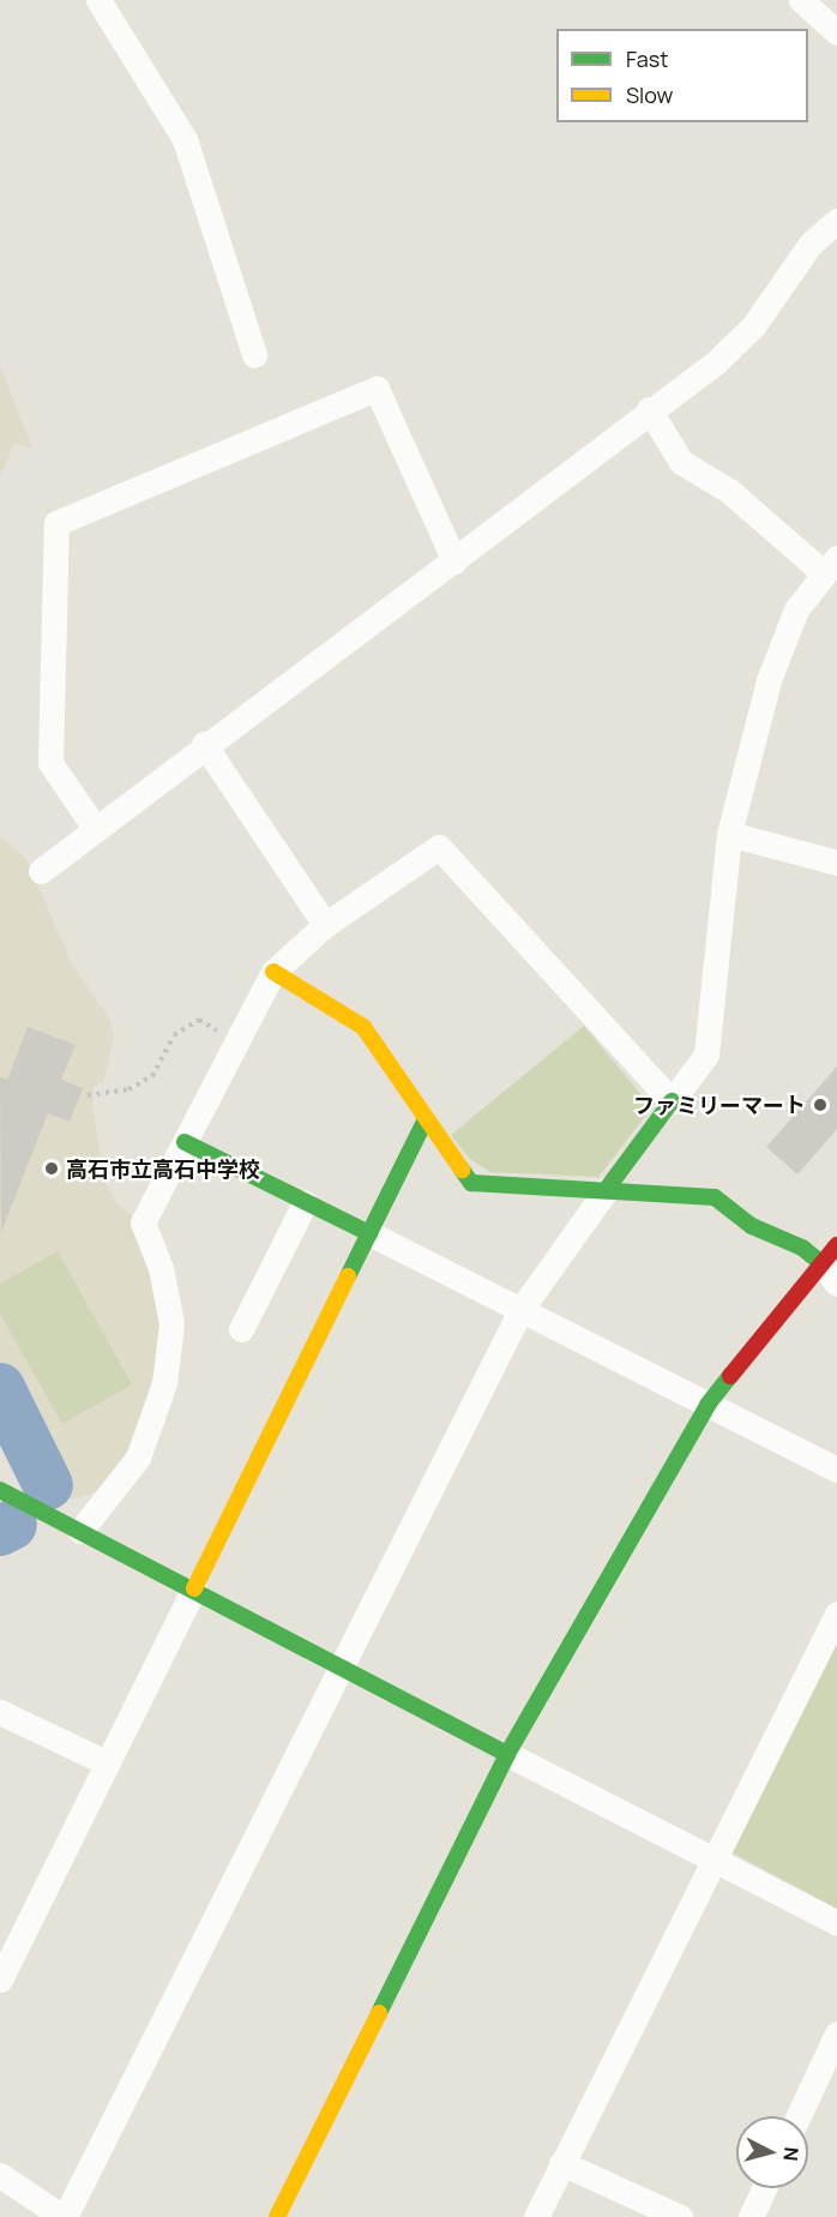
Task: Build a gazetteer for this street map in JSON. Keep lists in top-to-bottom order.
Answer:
{
  "places": ["ファミリーマート", "高石市立高石中学校"],
  "legend": ["Fast", "Slow"],
  "north": "right"
}
